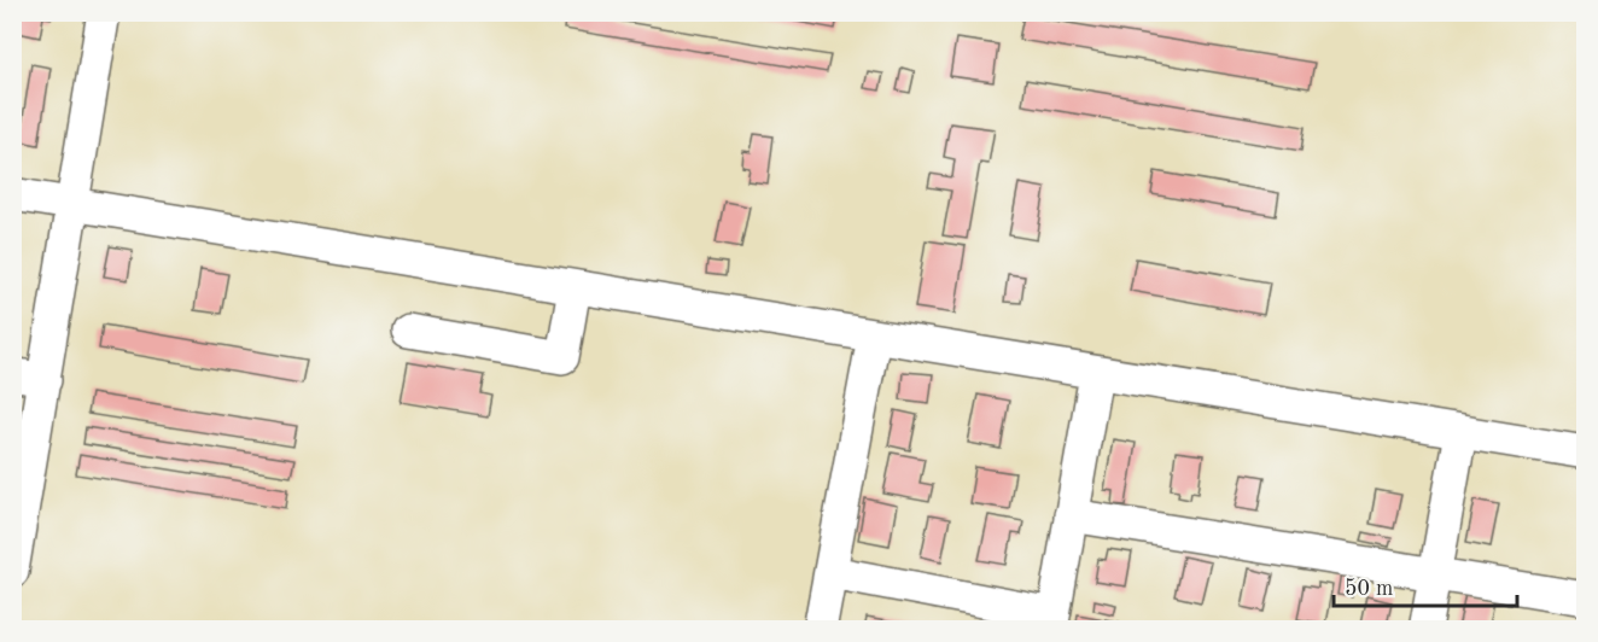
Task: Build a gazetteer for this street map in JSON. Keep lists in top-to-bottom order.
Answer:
{
  "scale_bar": "50 m"
}
